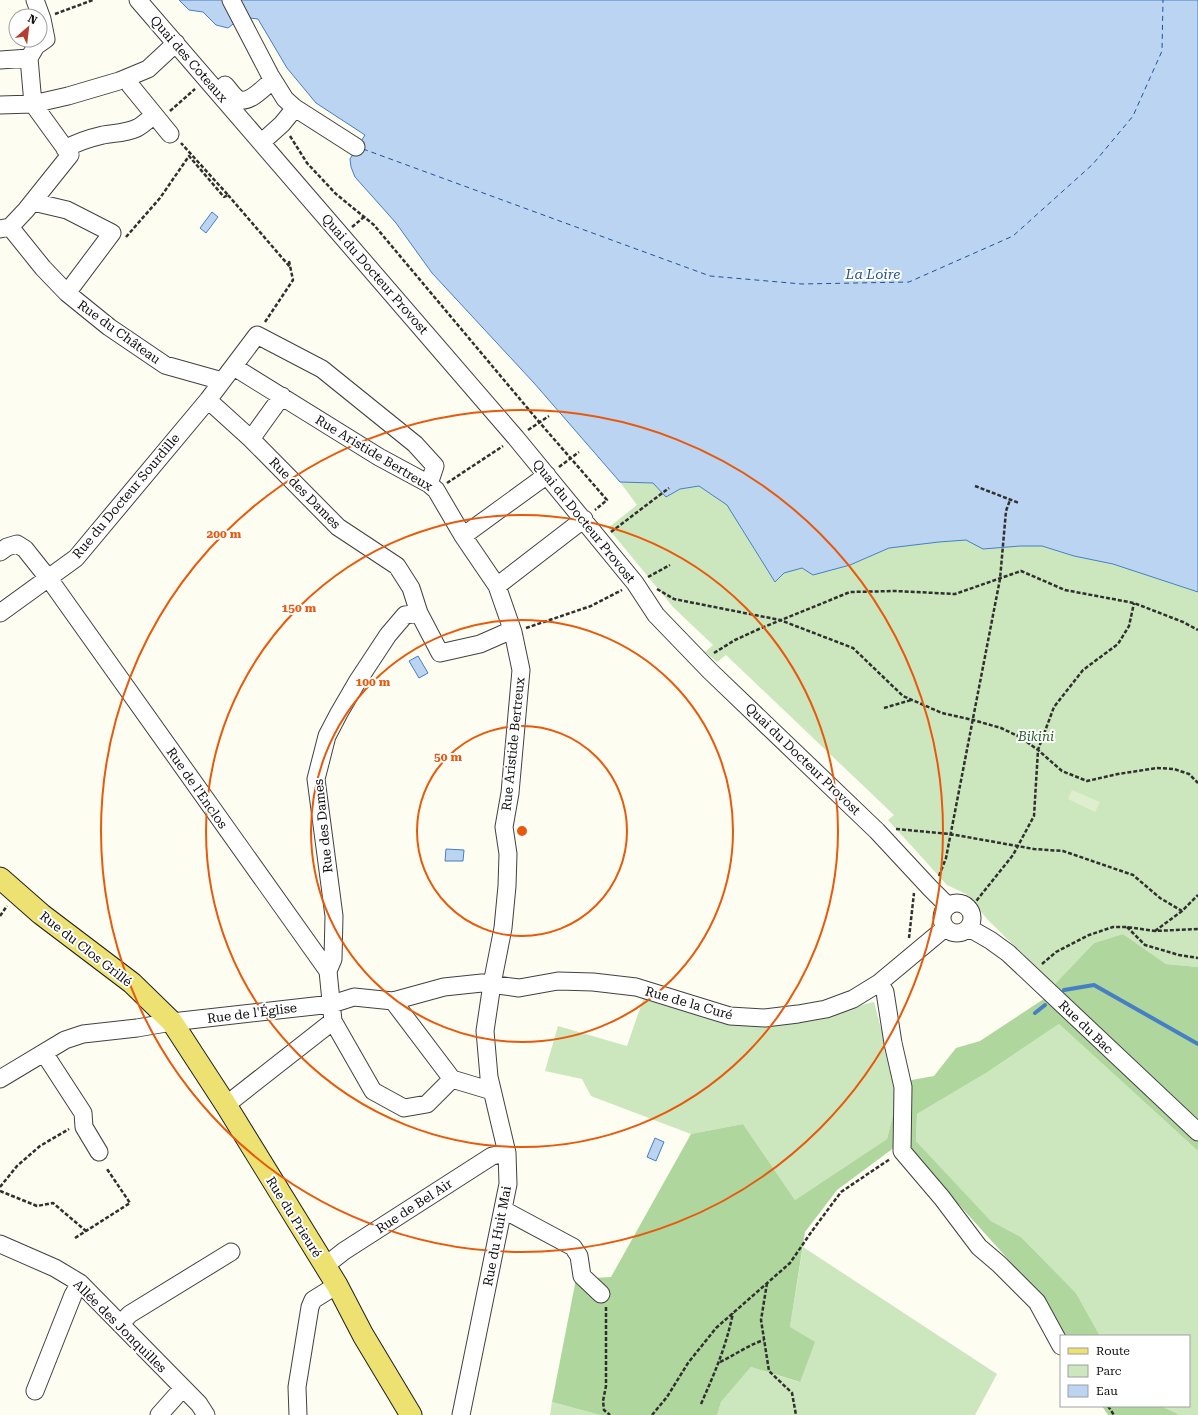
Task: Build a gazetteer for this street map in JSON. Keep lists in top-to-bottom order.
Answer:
{
  "streets": {
    "main road": ["Rue du Clos Grillé", "Rue du Prieuré"],
    "street": [
      "Quai des Coteaux",
      "Quai du Docteur Provost",
      "Rue du Château",
      "Rue Aristide Bertreux",
      "Rue des Dames",
      "Rue du Docteur Sourdille",
      "Rue de l'Enclos",
      "Rue de la Curé",
      "Rue de l'Église",
      "Rue du Bac",
      "Rue de Bel Air",
      "Rue du Huit Mai",
      "Allée des Jonquilles"
    ]
  },
  "crossings": [
    ["Quai des Coteaux", "Quai du Docteur Provost"],
    ["Quai du Docteur Provost", "Rue de la Curé"],
    ["Quai du Docteur Provost", "Rue du Bac"],
    ["Rue du Château", "Rue du Docteur Sourdille"],
    ["Rue Aristide Bertreux", "Rue de la Curé"],
    ["Rue Aristide Bertreux", "Rue du Huit Mai"],
    ["Rue des Dames", "Rue du Docteur Sourdille"],
    ["Rue des Dames", "Rue de l'Enclos"],
    ["Rue du Docteur Sourdille", "Rue de l'Enclos"],
    ["Rue de l'Enclos", "Rue de l'Église"],
    ["Rue du Clos Grillé", "Rue de l'Église"],
    ["Rue du Clos Grillé", "Rue du Prieuré"],
    ["Rue de la Curé", "Rue de l'Église"],
    ["Rue de la Curé", "Rue du Bac"],
    ["Rue de la Curé", "Rue du Huit Mai"],
    ["Rue de l'Église", "Rue du Prieuré"],
    ["Rue de Bel Air", "Rue du Prieuré"],
    ["Rue de Bel Air", "Rue du Huit Mai"]
  ],
  "water": ["La Loire"],
  "parks": ["Bikini"],
  "legend": ["Route", "Parc", "Eau"],
  "north": "top right",
  "rings": [
    "200 m",
    "150 m",
    "100 m",
    "50 m"
  ]
}
